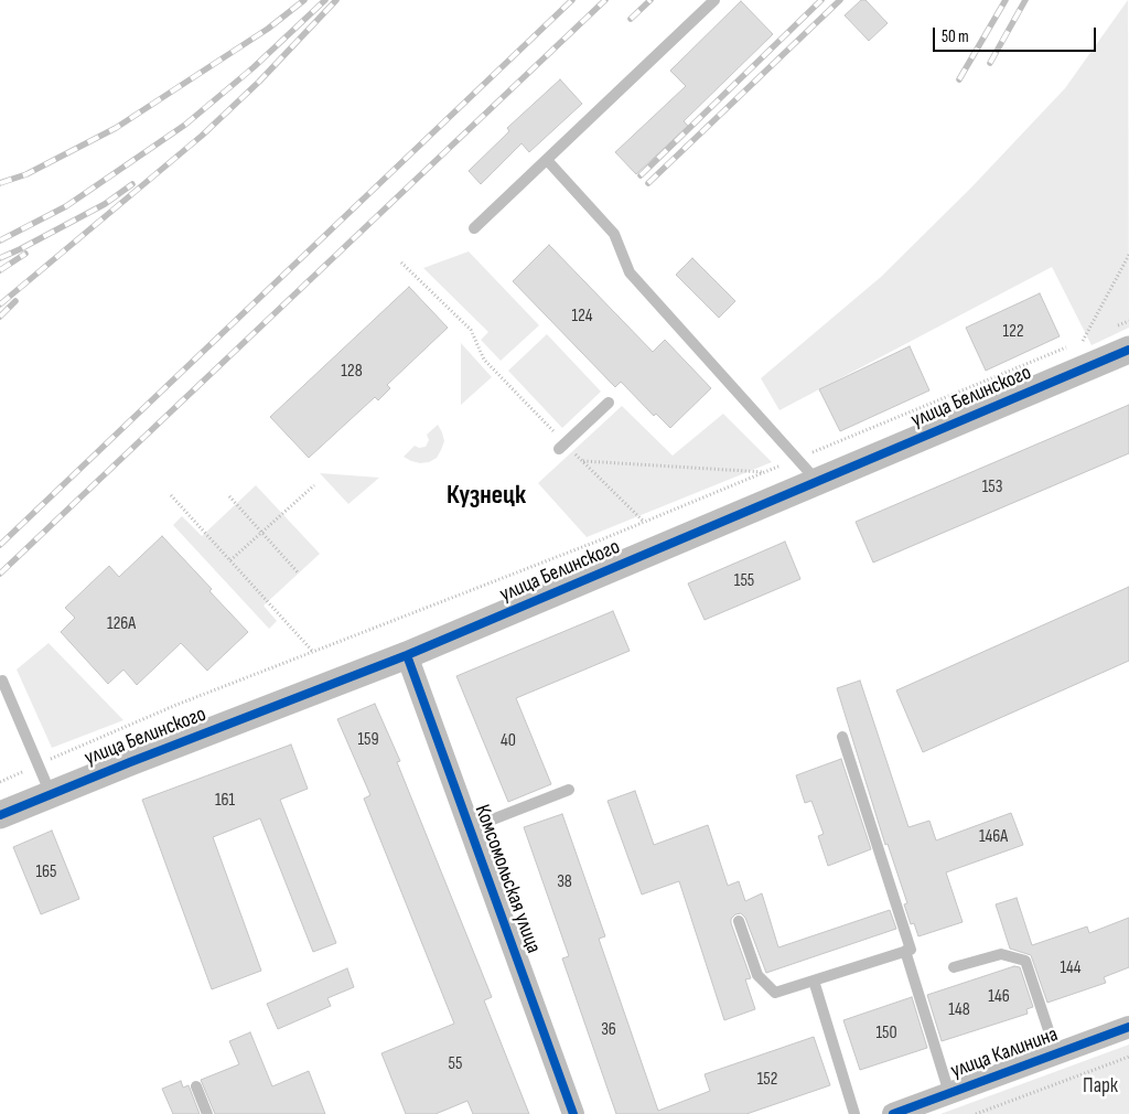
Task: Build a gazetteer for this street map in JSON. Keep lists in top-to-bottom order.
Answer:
{
  "streets": {
    "street": ["улица Белинского", "Комсомольская улица", "улица Калинина"]
  },
  "crossings": [
    ["улица Белинского", "Комсомольская улица"]
  ],
  "districts": ["Кузнецк"],
  "parks": ["Парк"],
  "house_numbers": [
    "124",
    "122",
    "128",
    "153",
    "155",
    "126А",
    "159",
    "40",
    "161",
    "146А",
    "165",
    "38",
    "144",
    "146",
    "148",
    "36",
    "150",
    "55",
    "152"
  ],
  "scale_bar": "50 m"
}
